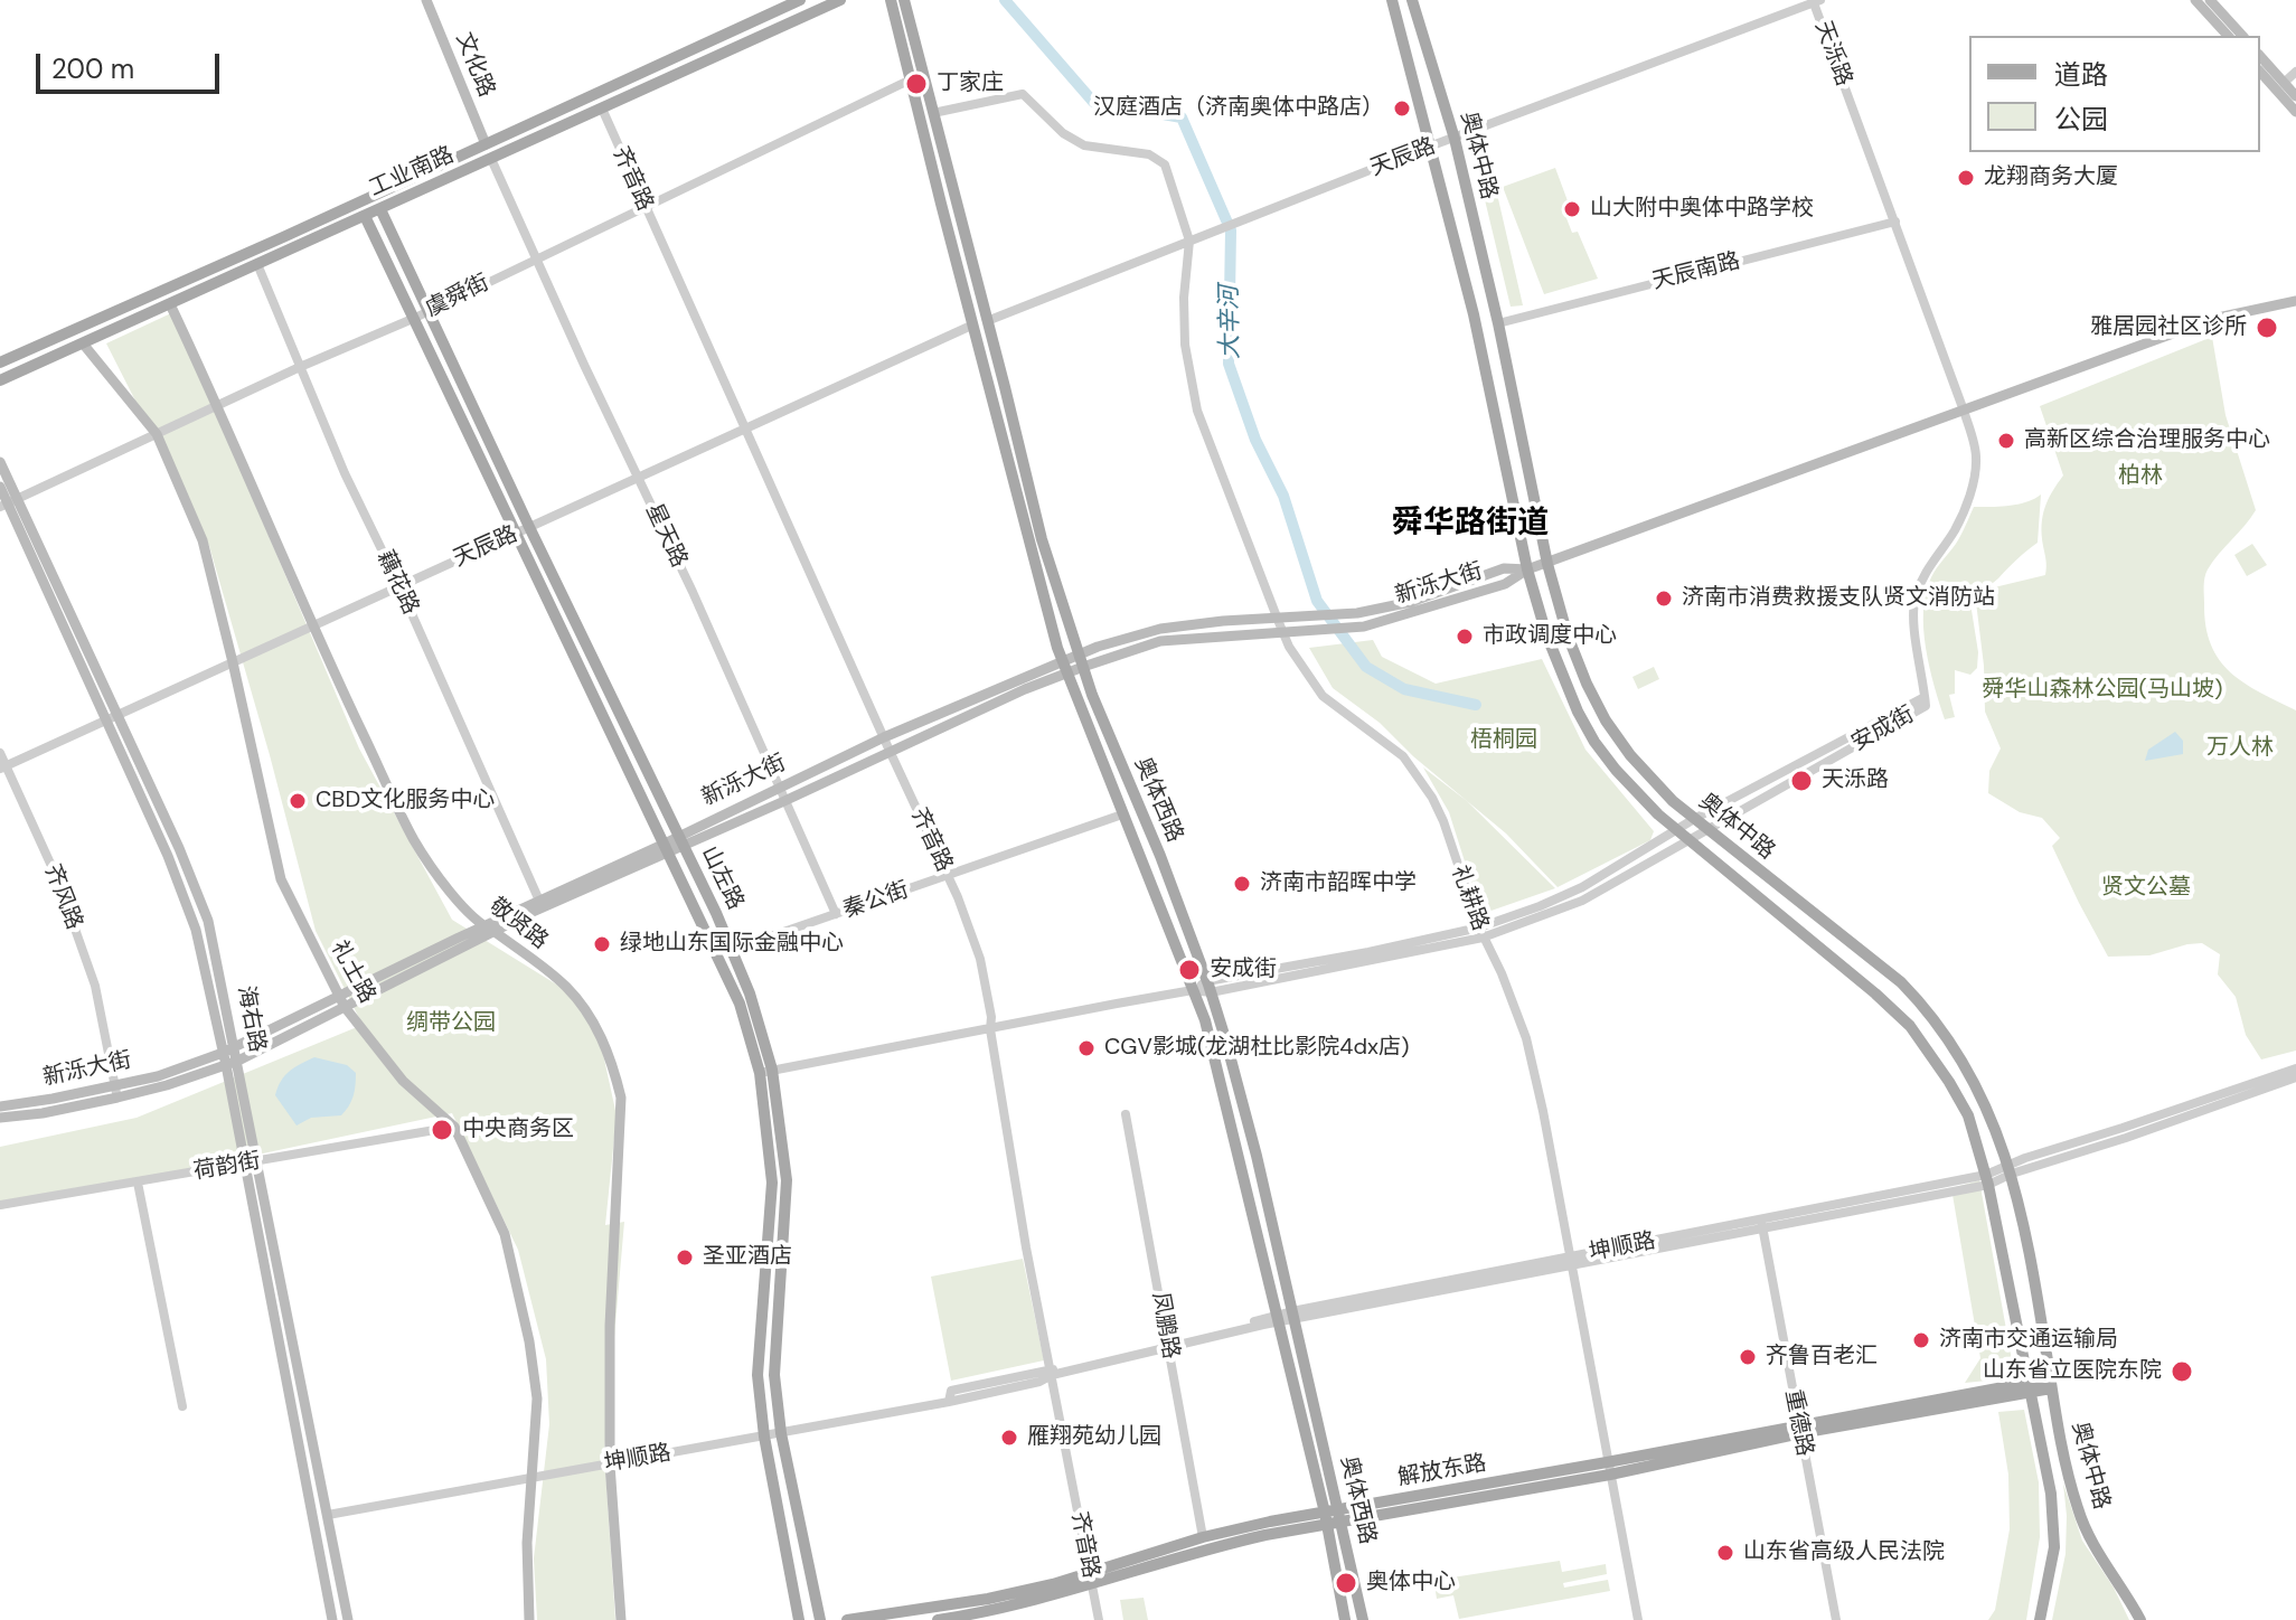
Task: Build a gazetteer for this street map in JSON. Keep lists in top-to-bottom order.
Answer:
{
  "streets": {
    "main road": [
      "文化路",
      "奥体中路",
      "工业南路",
      "新泺大街",
      "奥体西路",
      "山左路",
      "敬贤路",
      "礼士路",
      "海右路",
      "解放东路"
    ],
    "street": [
      "天泺路",
      "天辰路",
      "齐音路",
      "天辰南路",
      "虞舜街",
      "星天路",
      "藕花路",
      "安成街",
      "齐风路",
      "礼耕路",
      "秦公街",
      "荷韵街",
      "坤顺路",
      "凤鹏路",
      "重德路"
    ]
  },
  "crossings": [
    ["天泺路", "天辰路"],
    ["天泺路", "天辰南路"],
    ["天泺路", "新泺大街"],
    ["天泺路", "安成街"],
    ["文化路", "工业南路"],
    ["奥体中路", "天辰路"],
    ["奥体中路", "天辰南路"],
    ["奥体中路", "新泺大街"],
    ["奥体中路", "安成街"],
    ["奥体中路", "坤顺路"],
    ["奥体中路", "解放东路"],
    ["天辰路", "齐音路"],
    ["天辰路", "星天路"],
    ["天辰路", "藕花路"],
    ["天辰路", "奥体西路"],
    ["天辰路", "山左路"],
    ["天辰路", "齐风路"],
    ["天辰路", "礼耕路"],
    ["天辰路", "敬贤路"],
    ["天辰路", "礼士路"],
    ["天辰路", "海右路"],
    ["工业南路", "齐音路"],
    ["工业南路", "星天路"],
    ["工业南路", "藕花路"],
    ["工业南路", "山左路"],
    ["工业南路", "敬贤路"],
    ["工业南路", "礼士路"],
    ["齐音路", "虞舜街"],
    ["齐音路", "新泺大街"],
    ["齐音路", "安成街"],
    ["齐音路", "秦公街"],
    ["齐音路", "坤顺路"],
    ["齐音路", "解放东路"],
    ["虞舜街", "星天路"],
    ["虞舜街", "藕花路"],
    ["虞舜街", "奥体西路"],
    ["虞舜街", "山左路"],
    ["虞舜街", "敬贤路"],
    ["虞舜街", "礼士路"],
    ["虞舜街", "海右路"],
    ["星天路", "新泺大街"],
    ["星天路", "秦公街"],
    ["藕花路", "新泺大街"],
    ["新泺大街", "奥体西路"],
    ["新泺大街", "山左路"],
    ["新泺大街", "齐风路"],
    ["新泺大街", "礼耕路"],
    ["新泺大街", "敬贤路"],
    ["新泺大街", "礼士路"],
    ["新泺大街", "海右路"],
    ["安成街", "奥体西路"],
    ["安成街", "山左路"],
    ["安成街", "礼耕路"],
    ["奥体西路", "秦公街"],
    ["奥体西路", "坤顺路"],
    ["奥体西路", "解放东路"],
    ["山左路", "秦公街"],
    ["山左路", "坤顺路"],
    ["礼耕路", "坤顺路"],
    ["礼耕路", "解放东路"],
    ["敬贤路", "坤顺路"],
    ["礼士路", "荷韵街"],
    ["礼士路", "坤顺路"],
    ["海右路", "荷韵街"],
    ["海右路", "坤顺路"],
    ["坤顺路", "凤鹏路"],
    ["坤顺路", "重德路"],
    ["凤鹏路", "解放东路"],
    ["重德路", "解放东路"]
  ],
  "districts": ["舜华路街道"],
  "water": ["大辛河"],
  "parks": [
    "柏林",
    "舜华山森林公园(马山坡)",
    "梧桐园",
    "万人林",
    "贤文公墓",
    "绸带公园"
  ],
  "places": [
    "丁家庄",
    "汉庭酒店（济南奥体中路店）",
    "龙翔商务大厦",
    "山大附中奥体中路学校",
    "雅居园社区诊所",
    "高新区综合治理服务中心",
    "济南市消费救援支队贤文消防站",
    "市政调度中心",
    "天泺路",
    "CBD文化服务中心",
    "济南市韶晖中学",
    "绿地山东国际金融中心",
    "安成街",
    "CGV影城(龙湖杜比影院4dx店)",
    "中央商务区",
    "圣亚酒店",
    "济南市交通运输局",
    "齐鲁百老汇",
    "山东省立医院东院",
    "雁翔苑幼儿园",
    "山东省高级人民法院",
    "奥体中心"
  ],
  "legend": ["道路", "公园"],
  "scale_bar": "200 m"
}
